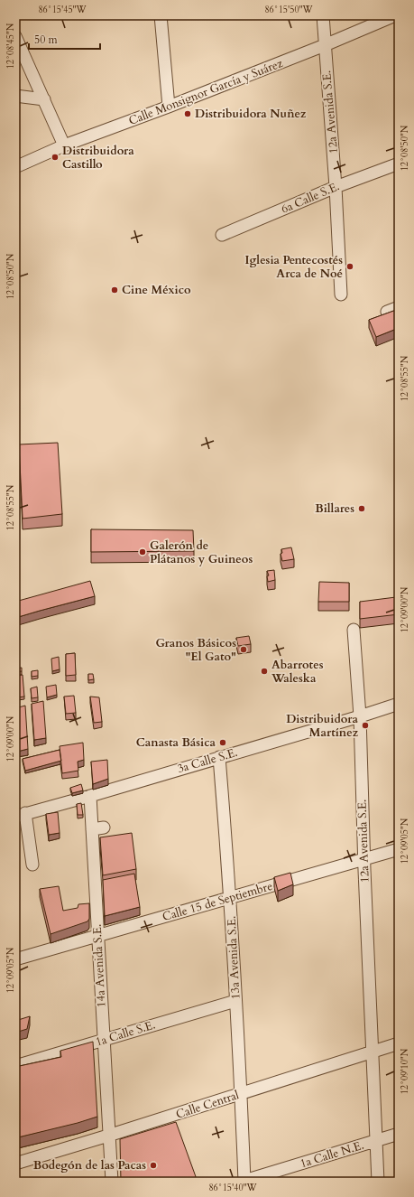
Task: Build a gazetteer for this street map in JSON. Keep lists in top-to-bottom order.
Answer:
{
  "streets": {
    "street": [
      "Calle Monsignor García y Suárez",
      "12a Avenida S.E.",
      "6a Calle S.E.",
      "3a Calle S.E.",
      "Calle 15 de Septiembre",
      "13a Avenida S.E.",
      "14a Avenida S.E.",
      "1a Calle S.E.",
      "Calle Central",
      "1a Calle N.E."
    ]
  },
  "crossings": [
    ["Calle Monsignor García y Suárez", "12a Avenida S.E."],
    ["12a Avenida S.E.", "6a Calle S.E."],
    ["12a Avenida S.E.", "3a Calle S.E."],
    ["12a Avenida S.E.", "Calle 15 de Septiembre"],
    ["12a Avenida S.E.", "Calle Central"],
    ["12a Avenida S.E.", "1a Calle N.E."],
    ["3a Calle S.E.", "13a Avenida S.E."],
    ["3a Calle S.E.", "14a Avenida S.E."],
    ["Calle 15 de Septiembre", "13a Avenida S.E."],
    ["Calle 15 de Septiembre", "14a Avenida S.E."],
    ["13a Avenida S.E.", "1a Calle S.E."],
    ["13a Avenida S.E.", "Calle Central"],
    ["13a Avenida S.E.", "1a Calle N.E."],
    ["14a Avenida S.E.", "1a Calle S.E."],
    ["14a Avenida S.E.", "Calle Central"]
  ],
  "places": [
    "Distribuidora Nuñez",
    "Distribuidora Castillo",
    "Iglesia Pentecostés Arca de Noé",
    "Cine México",
    "Billares",
    "Galerón de Plátanos y Guineos",
    "Granos Básicos \"El Gato\"",
    "Abarrotes Waleska",
    "Distribuidora Martínez",
    "Canasta Básica",
    "Bodegón de las Pacas"
  ],
  "scale_bar": "50 m",
  "coordinates": [
    "86°15'45\"W",
    "86°15'50\"W",
    "12°08'45\"N",
    "12°08'50\"N",
    "12°08'55\"N",
    "12°09'00\"N",
    "12°09'05\"N",
    "12°09'10\"N",
    "86°15'40\"W"
  ]
}
